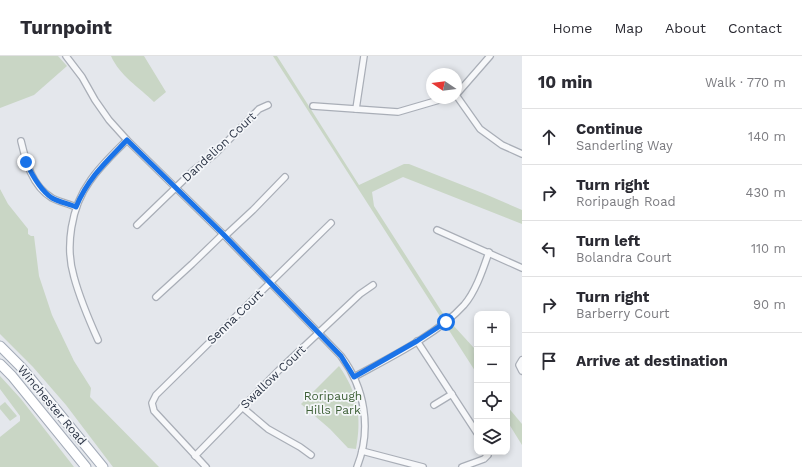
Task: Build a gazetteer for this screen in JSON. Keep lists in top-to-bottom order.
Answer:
{
  "streets": {
    "main road": ["Winchester Road"],
    "street": ["Dandelion Court", "Senna Court", "Swallow Court"]
  },
  "crossings": [
    ["Senna Court", "Swallow Court"]
  ],
  "parks": ["Roripaugh Hills Park"],
  "north": "left",
  "page": {
    "header": "Turnpoint",
    "nav": [
      "Home",
      "Map",
      "About",
      "Contact"
    ],
    "heading": ["10 min", "Walk · 770 m"],
    "list": [
      ["Continue", "Sanderling Way", "140 m"],
      ["Turn right", "Roripaugh Road", "430 m"],
      ["Turn left", "Bolandra Court", "110 m"],
      ["Turn right", "Barberry Court", "90 m"],
      "Arrive at destination"
    ],
    "map_buttons": ["+", "−"]
  }
}
